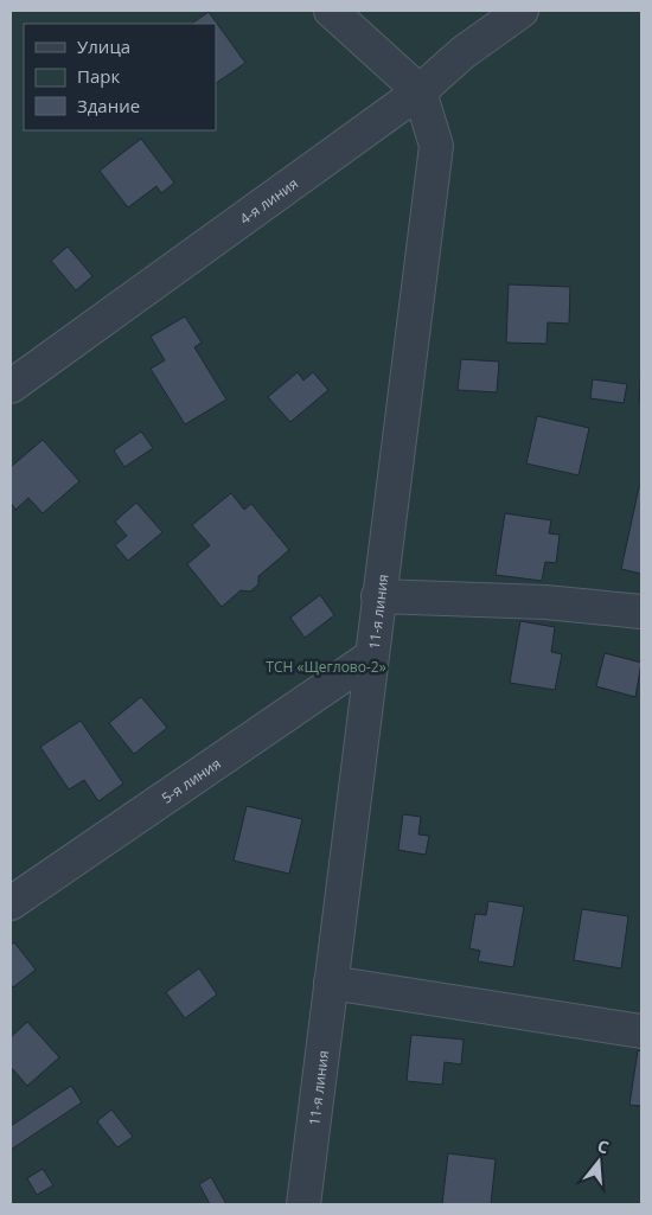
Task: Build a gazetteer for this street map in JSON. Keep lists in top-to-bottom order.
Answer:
{
  "streets": {
    "street": ["4-я линия", "11-я линия", "5-я линия"]
  },
  "crossings": [
    ["4-я линия", "11-я линия"],
    ["11-я линия", "5-я линия"]
  ],
  "parks": ["ТСН «Щеглово-2»"],
  "legend": ["Улица", "Парк", "Здание"],
  "north": "top"
}
